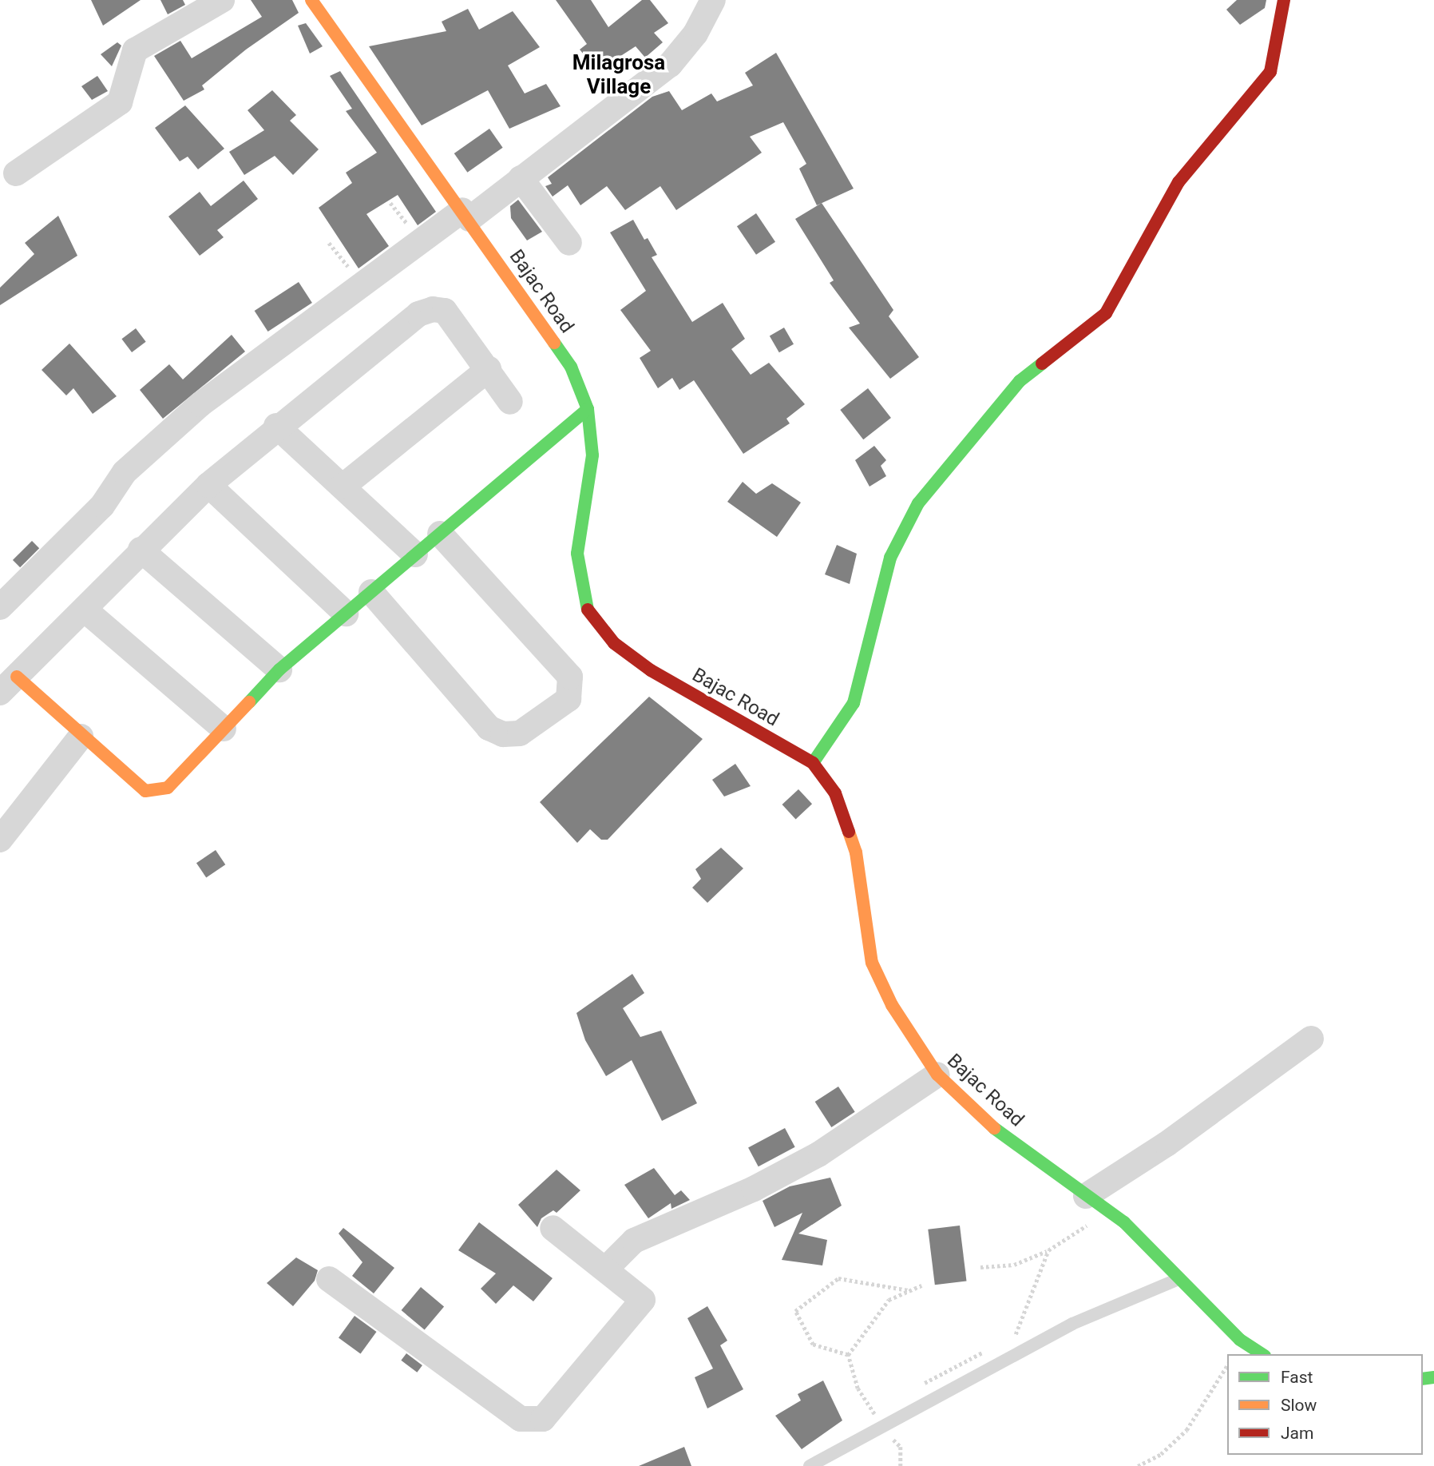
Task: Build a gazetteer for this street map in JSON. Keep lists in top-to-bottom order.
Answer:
{
  "streets": {
    "street": ["Bajac Road"]
  },
  "districts": ["Milagrosa Village"],
  "legend": ["Fast", "Slow", "Jam"]
}
